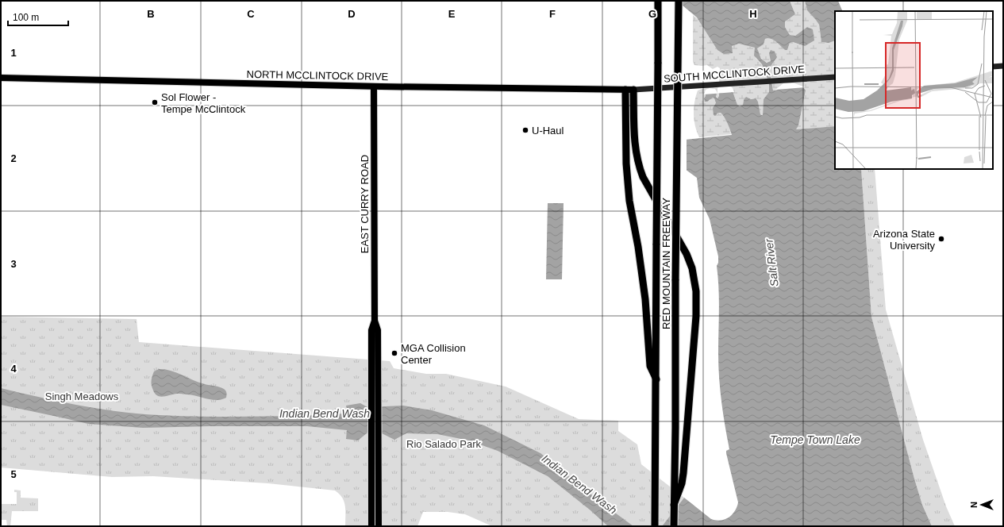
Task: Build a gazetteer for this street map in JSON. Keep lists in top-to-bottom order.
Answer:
{
  "streets": {
    "highway": ["RED MOUNTAIN FREEWAY"],
    "main road": ["SOUTH MCCLINTOCK DRIVE", "NORTH MCCLINTOCK DRIVE", "EAST CURRY ROAD"]
  },
  "crossings": [
    ["SOUTH MCCLINTOCK DRIVE", "NORTH MCCLINTOCK DRIVE"],
    ["NORTH MCCLINTOCK DRIVE", "EAST CURRY ROAD"]
  ],
  "water": ["Salt River", "Indian Bend Wash", "Tempe Town Lake"],
  "parks": ["Singh Meadows", "Rio Salado Park"],
  "places": [
    "Sol Flower - Tempe McClintock",
    "U-Haul",
    "Arizona State University",
    "MGA Collision Center"
  ],
  "scale_bar": "100 m",
  "north": "left",
  "grid": {
    "columns": [
      "B",
      "C",
      "D",
      "E",
      "F",
      "G",
      "H"
    ],
    "rows": [
      "1",
      "2",
      "3",
      "4",
      "5"
    ]
  }
}
